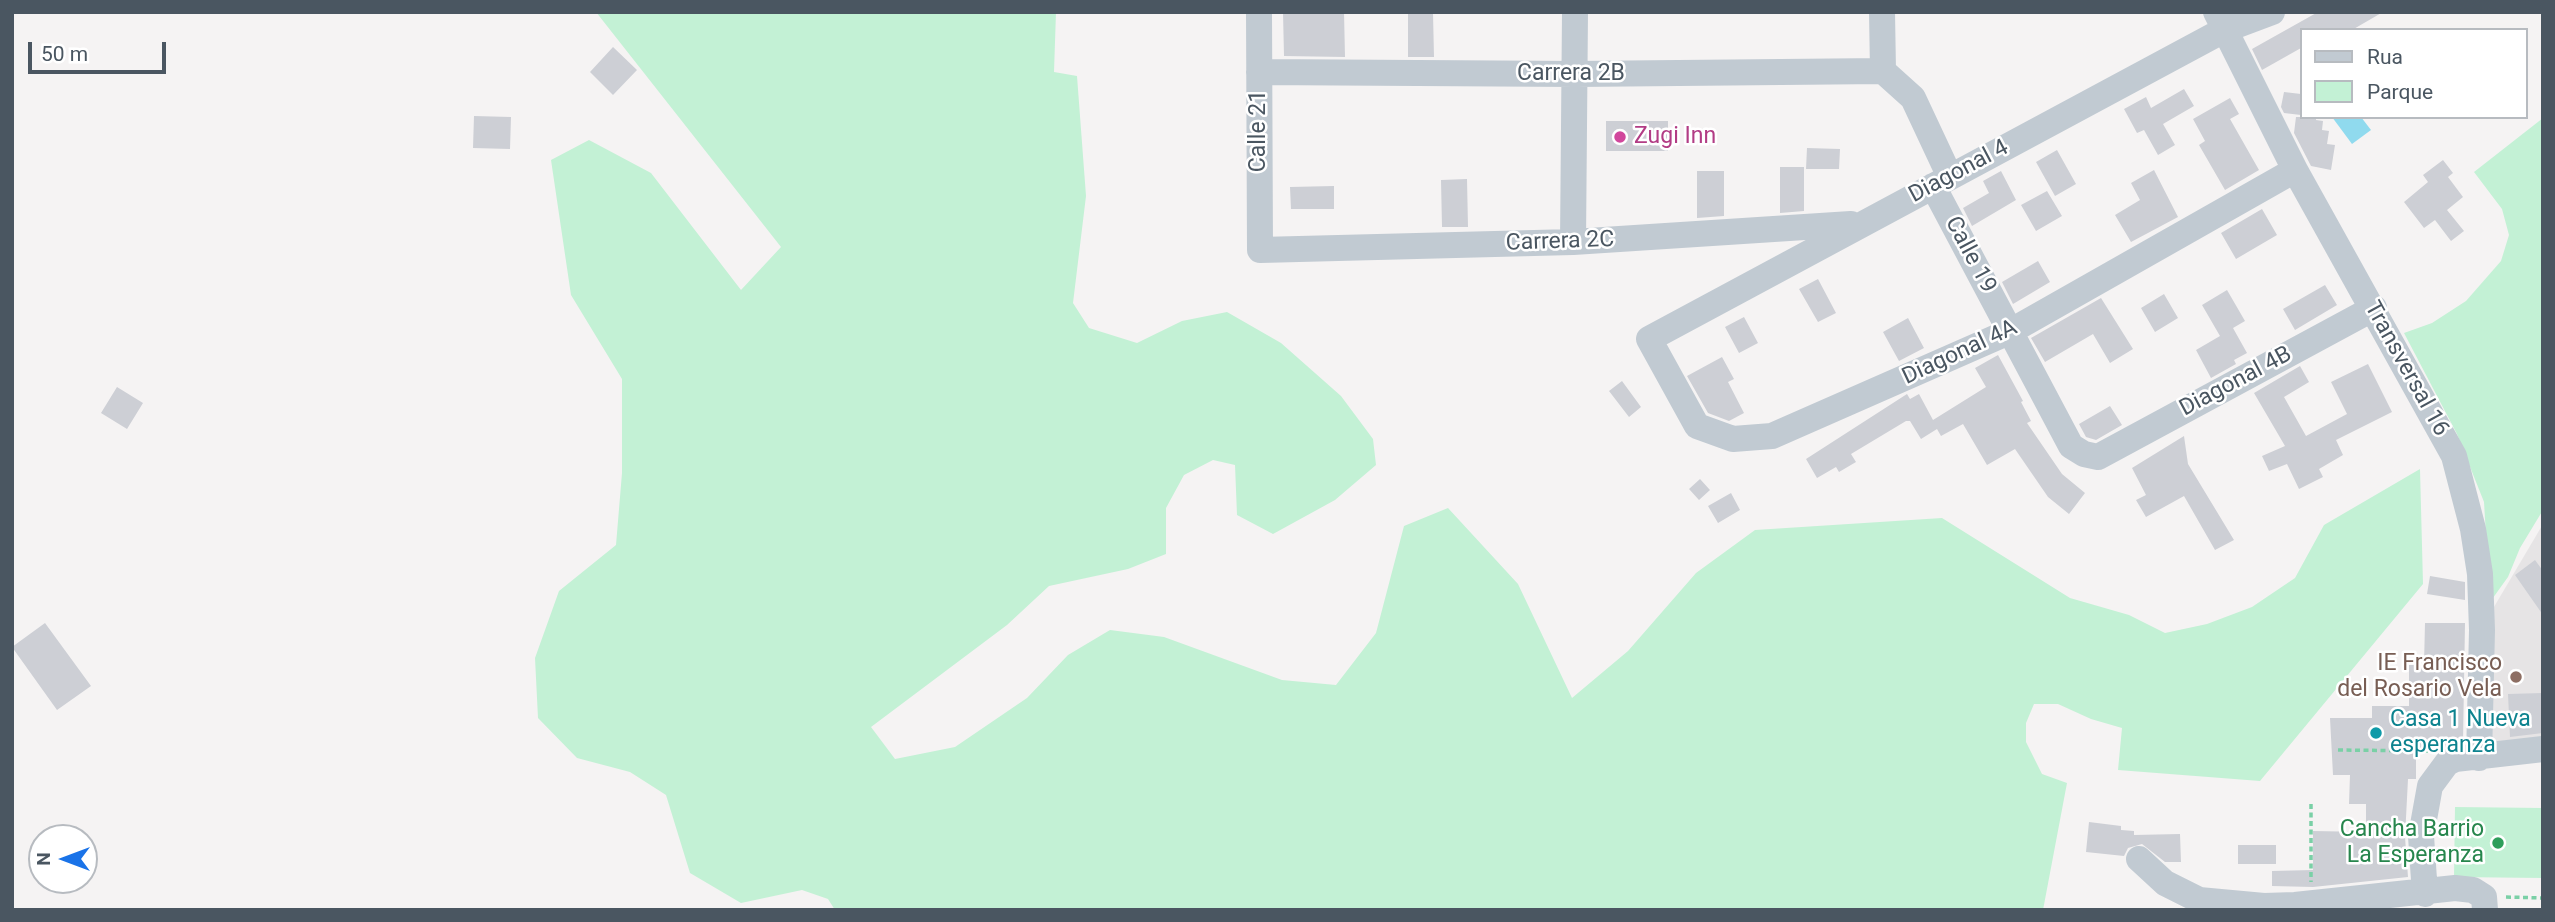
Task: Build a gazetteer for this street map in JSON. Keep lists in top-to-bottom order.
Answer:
{
  "streets": {
    "street": [
      "Carrera 2B",
      "Calle 21",
      "Diagonal 4",
      "Carrera 2C",
      "Calle 19",
      "Diagonal 4A",
      "Transversal 16",
      "Diagonal 4B"
    ]
  },
  "crossings": [
    ["Carrera 2B", "Calle 21"],
    ["Carrera 2B", "Calle 19"],
    ["Calle 21", "Carrera 2C"],
    ["Diagonal 4", "Carrera 2C"],
    ["Diagonal 4", "Calle 19"],
    ["Diagonal 4", "Diagonal 4A"],
    ["Diagonal 4", "Transversal 16"],
    ["Calle 19", "Diagonal 4A"],
    ["Calle 19", "Diagonal 4B"],
    ["Diagonal 4A", "Transversal 16"],
    ["Transversal 16", "Diagonal 4B"]
  ],
  "places": [
    "Zugi Inn",
    "IE Francisco del Rosario Vela",
    "Casa 1 Nueva esperanza",
    "Cancha Barrio La Esperanza"
  ],
  "legend": ["Rua", "Parque"],
  "scale_bar": "50 m",
  "north": "left"
}
